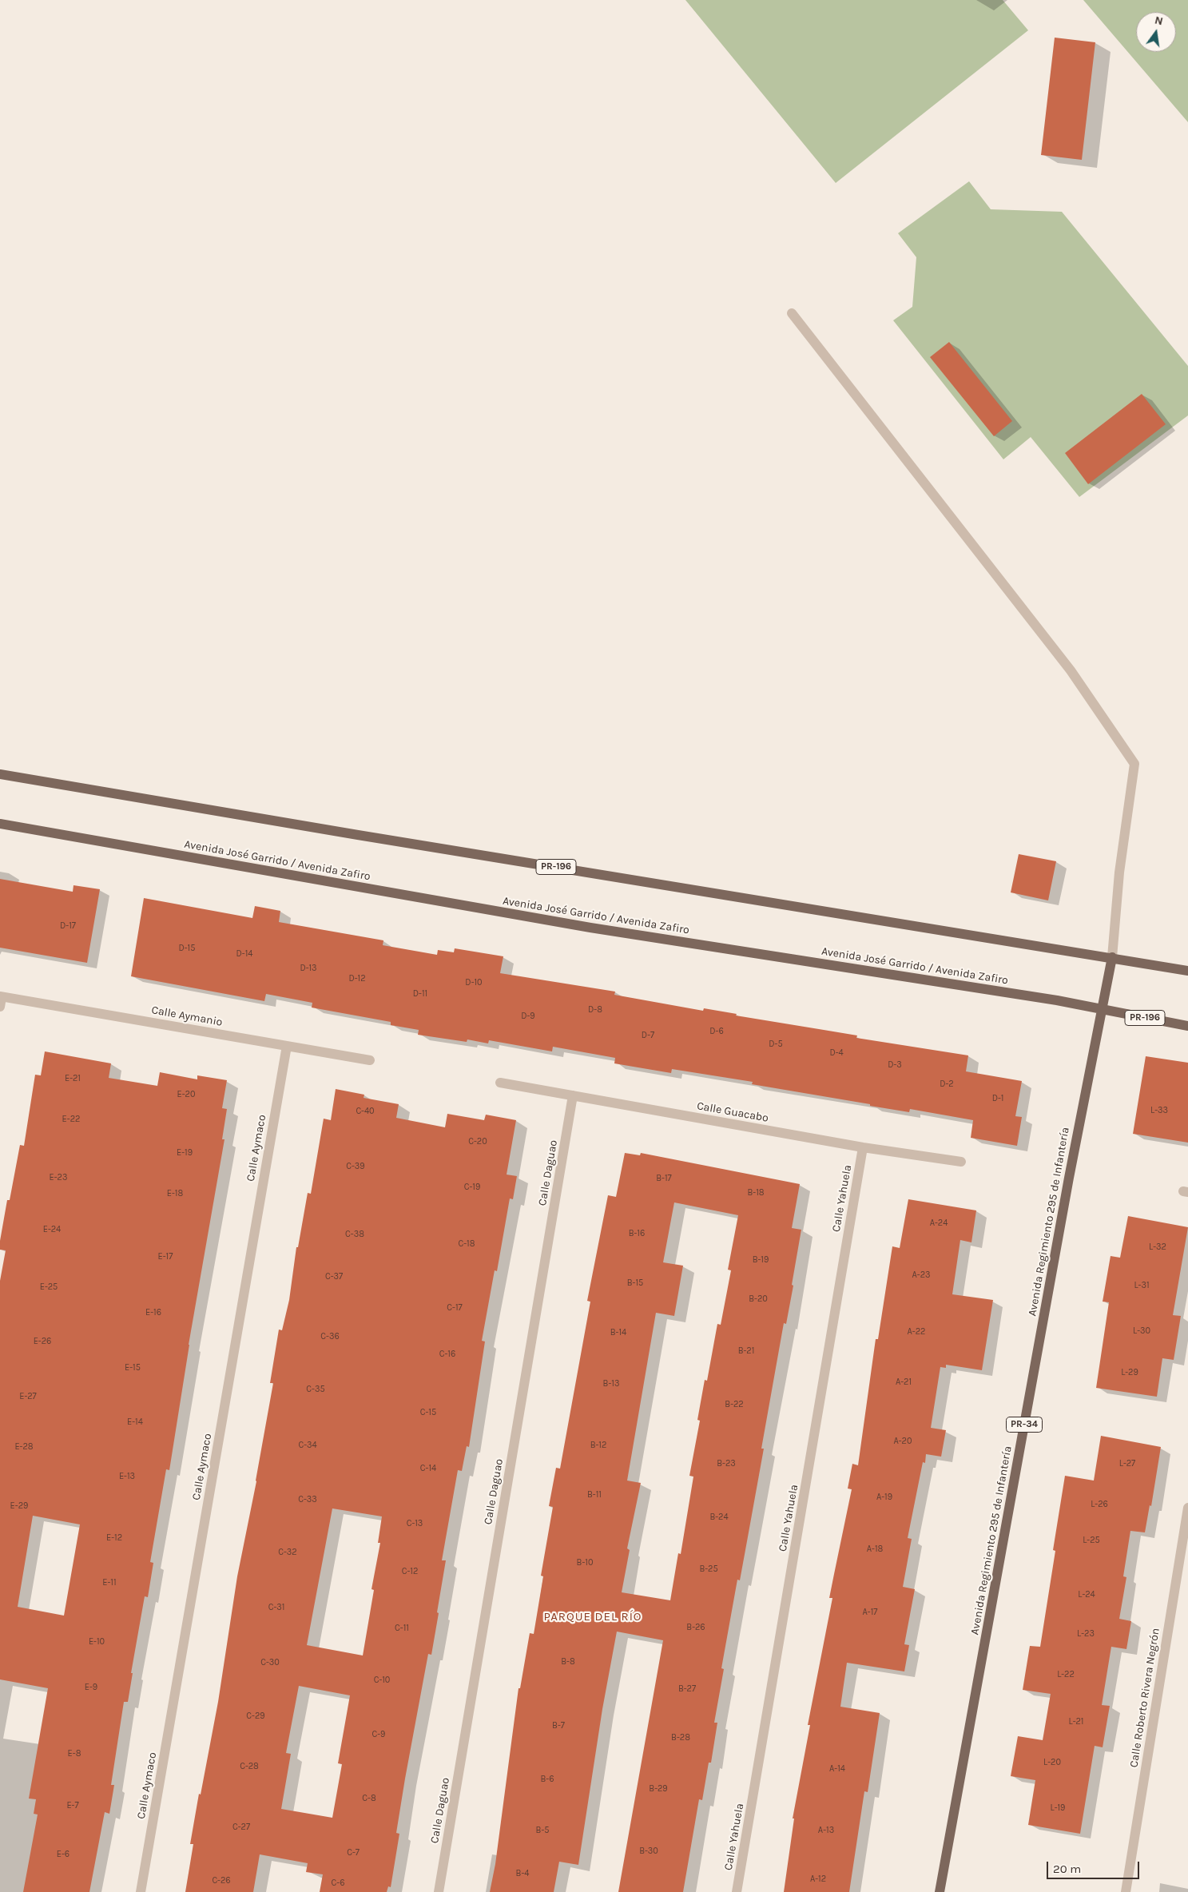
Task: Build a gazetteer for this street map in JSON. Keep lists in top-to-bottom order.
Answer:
{
  "streets": {
    "main road": [
      "Avenida José Garrido / Avenida Zafiro",
      "PR-196",
      "Avenida Regimiento 295 de Infantería",
      "PR-34"
    ],
    "street": [
      "Calle Aymanio",
      "Calle Guacabo",
      "Calle Aymaco",
      "Calle Daguao",
      "Calle Yahuela",
      "Calle Roberto Rivera Negrón"
    ]
  },
  "crossings": [
    ["Avenida José Garrido / Avenida Zafiro", "Avenida Regimiento 295 de Infantería"],
    ["PR-196", "Avenida Regimiento 295 de Infantería"],
    ["Calle Aymanio", "Calle Aymaco"],
    ["Calle Guacabo", "Calle Daguao"],
    ["Calle Guacabo", "Calle Yahuela"]
  ],
  "districts": ["PARQUE DEL RÍO"],
  "house_numbers": [
    "D-17",
    "D-15",
    "D-14",
    "D-13",
    "D-12",
    "D-10",
    "D-11",
    "D-8",
    "D-9",
    "D-6",
    "D-7",
    "D-5",
    "D-4",
    "D-3",
    "E-21",
    "D-2",
    "E-20",
    "D-1",
    "L-33",
    "C-40",
    "E-22",
    "C-20",
    "E-19",
    "C-39",
    "E-23",
    "B-17",
    "C-19",
    "B-18",
    "E-18",
    "A-24",
    "E-24",
    "B-16",
    "C-38",
    "C-18",
    "L-32",
    "E-17",
    "B-19",
    "A-23",
    "C-37",
    "B-15",
    "L-31",
    "E-25",
    "B-20",
    "C-17",
    "E-16",
    "L-30",
    "A-22",
    "B-14",
    "C-36",
    "E-26",
    "B-21",
    "C-16",
    "E-15",
    "L-29",
    "A-21",
    "B-13",
    "C-35",
    "E-27",
    "B-22",
    "C-15",
    "E-14",
    "A-20",
    "C-34",
    "B-12",
    "E-28",
    "B-23",
    "L-27",
    "C-14",
    "E-13",
    "B-11",
    "A-19",
    "C-33",
    "L-26",
    "E-29",
    "B-24",
    "C-13",
    "E-12",
    "L-25",
    "A-18",
    "C-32",
    "B-10",
    "B-25",
    "C-12",
    "E-11",
    "L-24",
    "C-31",
    "A-17",
    "B-26",
    "C-11",
    "L-23",
    "E-10",
    "B-8",
    "C-30",
    "L-22",
    "C-10",
    "E-9",
    "B-27",
    "C-29",
    "L-21",
    "B-7",
    "C-9",
    "B-28",
    "E-8",
    "L-20",
    "C-28",
    "A-14",
    "B-6",
    "B-29",
    "C-8",
    "E-7",
    "L-19",
    "C-27",
    "B-5",
    "A-13",
    "B-30",
    "C-7",
    "E-6",
    "B-4",
    "A-12",
    "C-26",
    "C-6"
  ],
  "scale_bar": "20 m",
  "north": "top"
}
